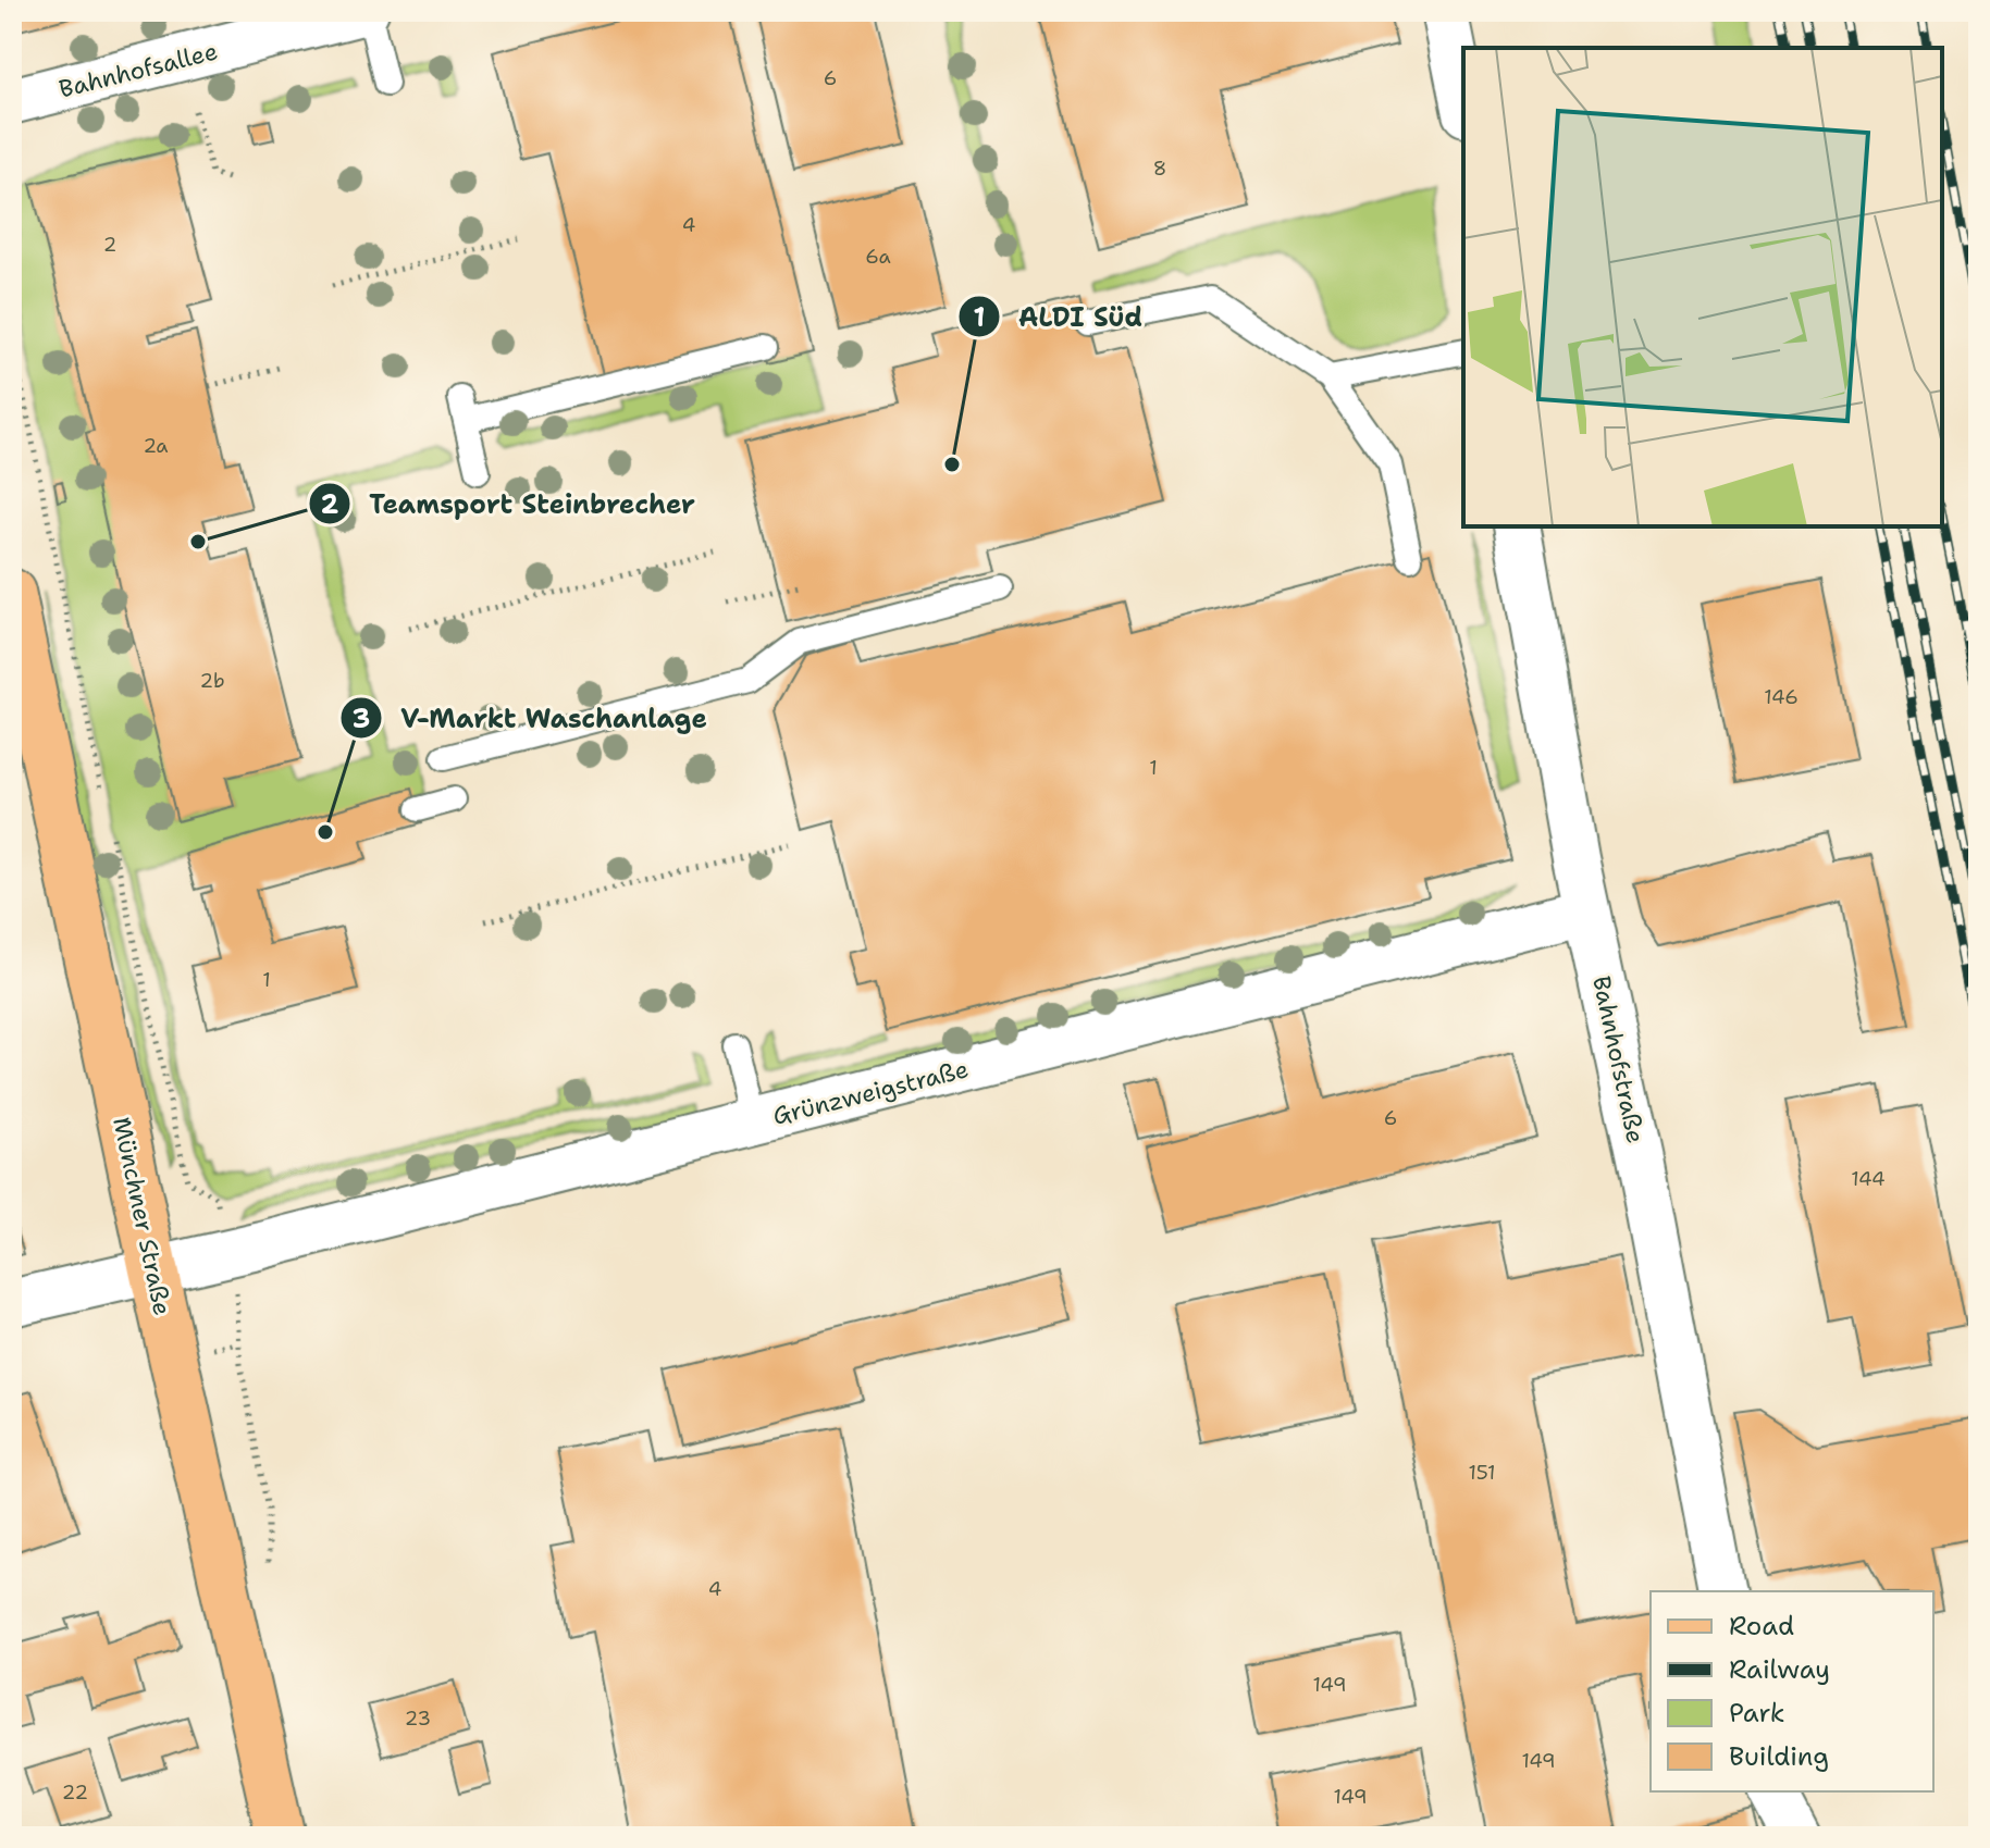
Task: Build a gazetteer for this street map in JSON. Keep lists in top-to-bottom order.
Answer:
{
  "streets": {
    "main road": ["Münchner Straße"],
    "street": ["Bahnhofsallee", "Bahnhofstraße", "Grünzweigstraße"]
  },
  "crossings": [
    ["Bahnhofstraße", "Grünzweigstraße"],
    ["Grünzweigstraße", "Münchner Straße"]
  ],
  "places": ["ALDI Süd", "Teamsport Steinbrecher", "V-Markt Waschanlage"],
  "house_numbers": [
    "6",
    "8",
    "4",
    "2",
    "6a",
    "2a",
    "2b",
    "146",
    "1",
    "1",
    "6",
    "144",
    "151",
    "4",
    "149",
    "23",
    "149",
    "22",
    "149"
  ],
  "legend": [
    "Road",
    "Railway",
    "Park",
    "Building"
  ]
}
